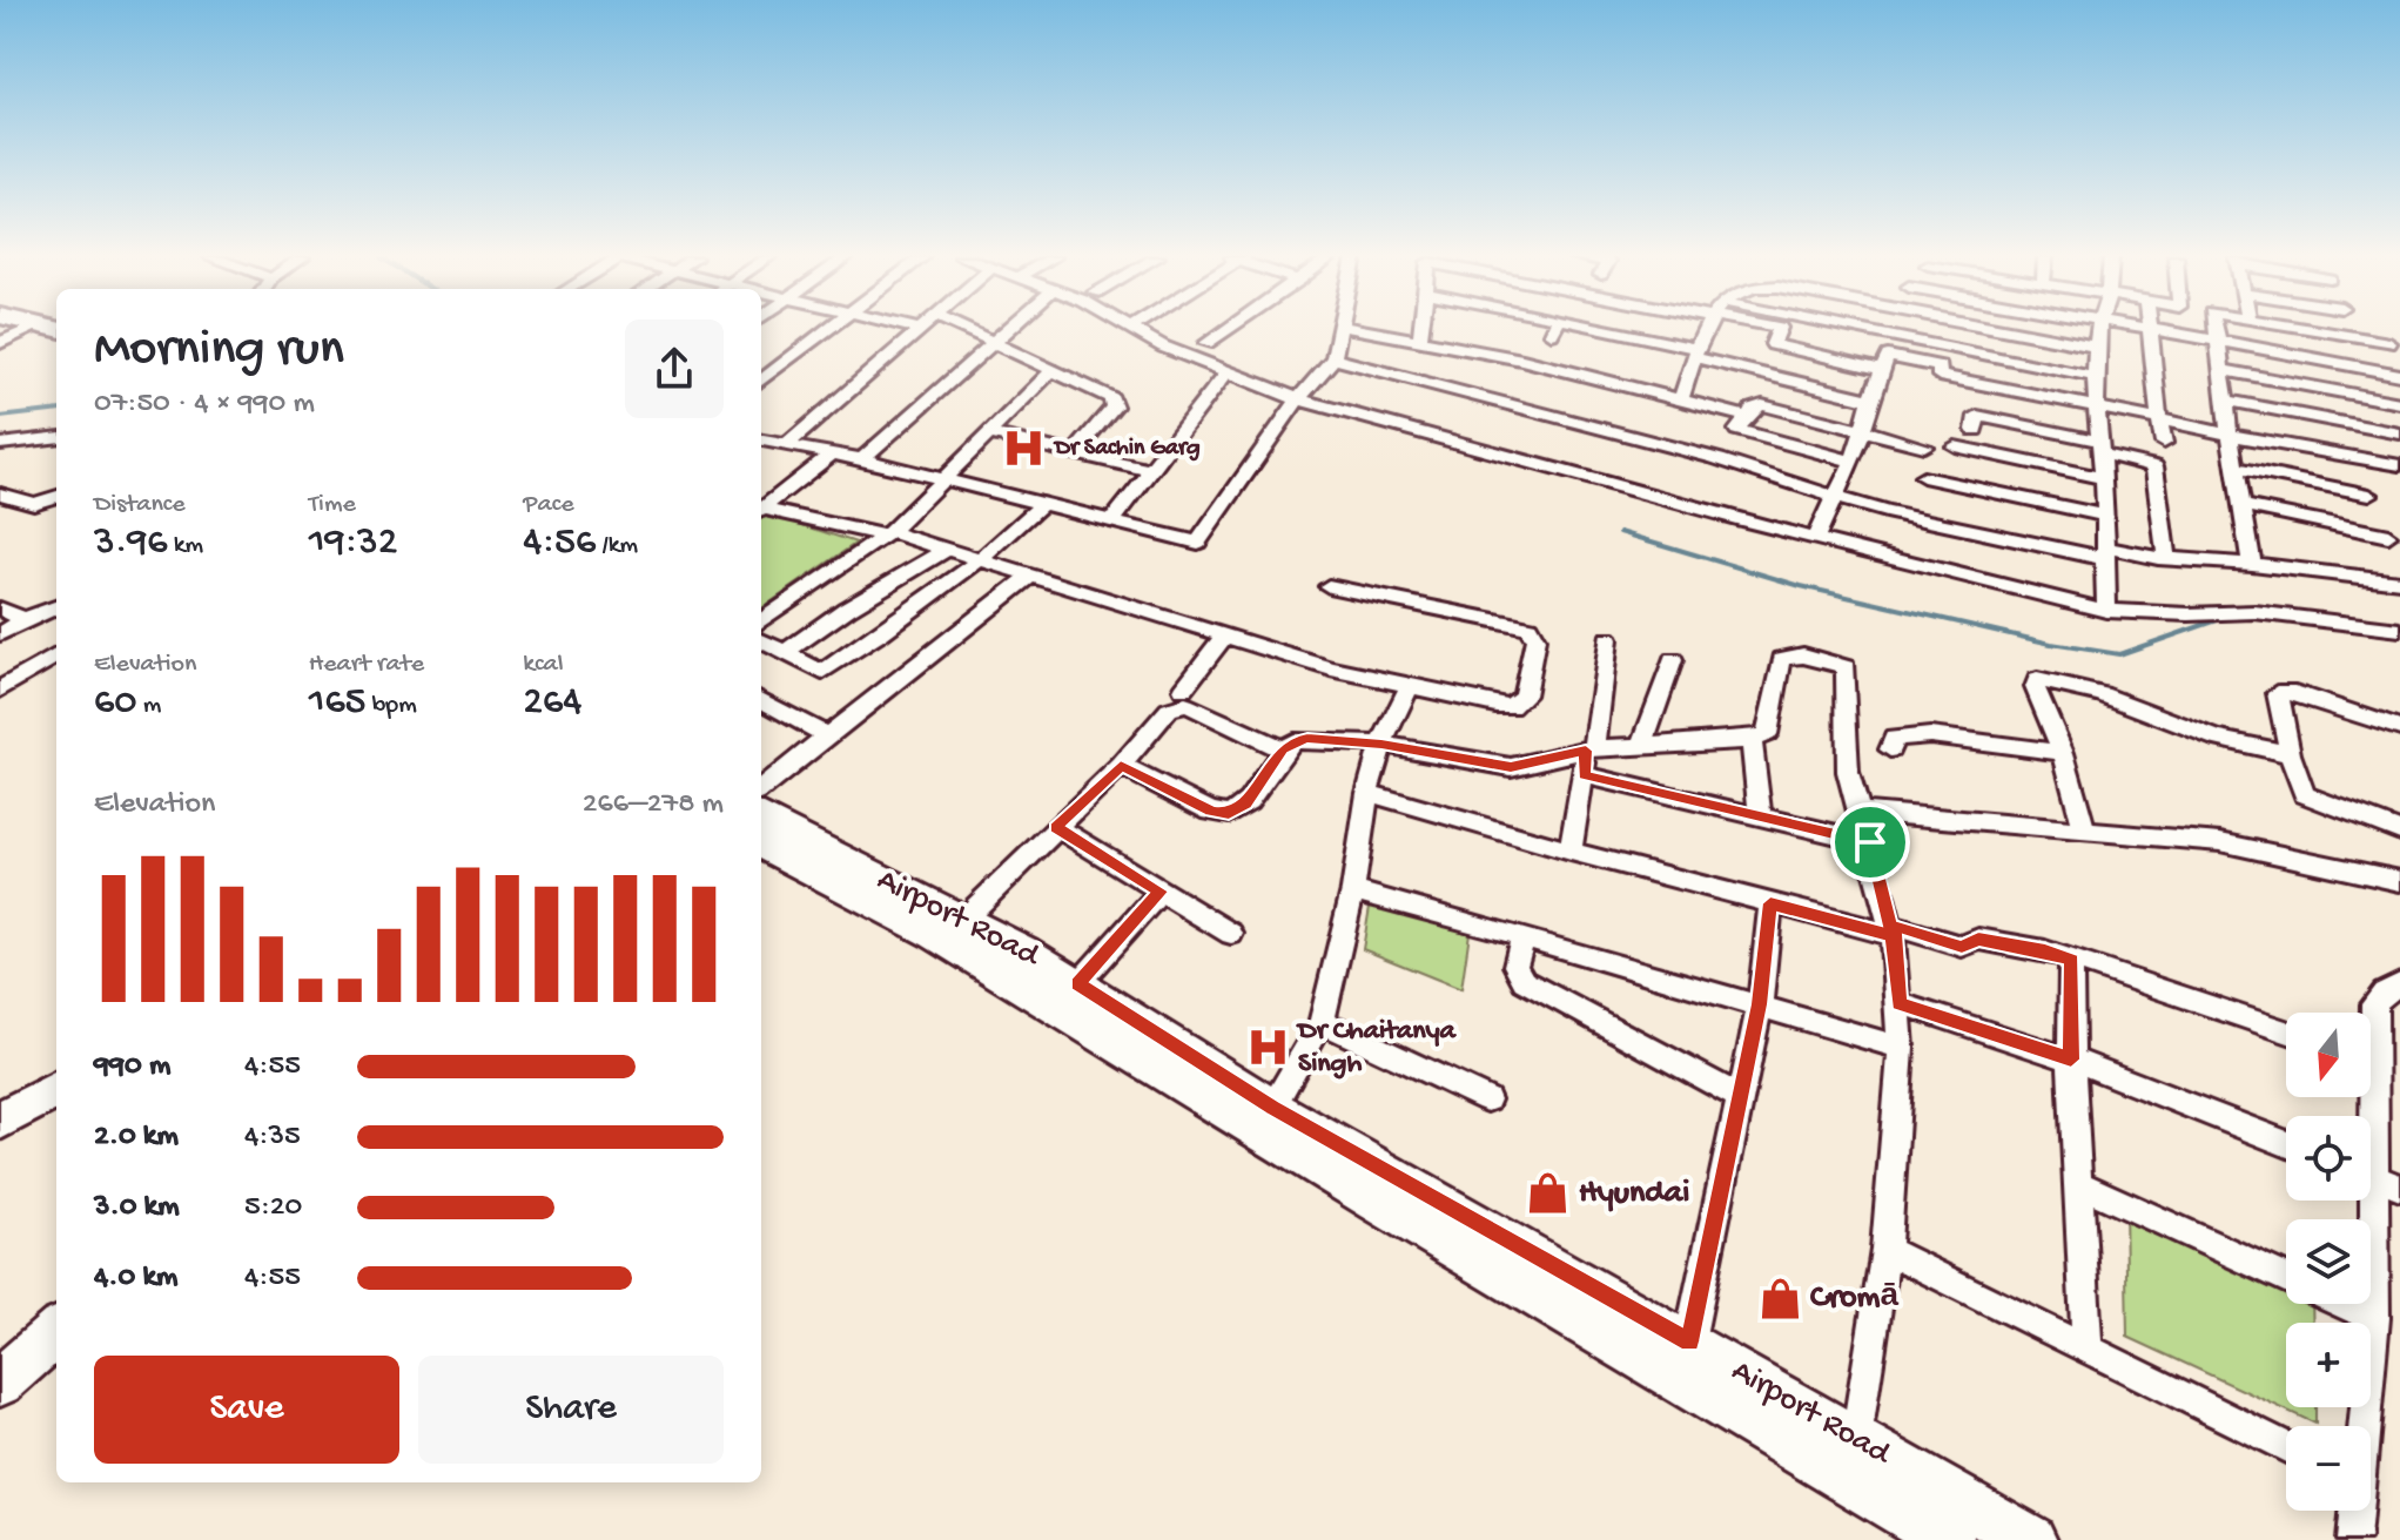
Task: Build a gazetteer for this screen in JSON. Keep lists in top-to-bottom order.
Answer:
{
  "streets": {
    "main road": ["Airport Road"]
  },
  "places": {
    "hospital": ["Dr Sachin Garg", "Dr Chaitanya Singh"],
    "shop": ["Hyundai", "Cromā"]
  },
  "north": "bottom",
  "page": {
    "heading": ["Morning run", "07:50 · 4 × 990 m"],
    "stats": [
      ["Distance", "3.96 km"],
      ["Time", "19:32"],
      ["Pace", "4:56 /km"],
      ["Elevation", "60 m"],
      ["Heart rate", "165 bpm"],
      ["kcal", "264"]
    ],
    "chart": ["Elevation", "266–278 m"],
    "map_buttons": ["+", "−"],
    "list": [
      {
        "name": "990 m",
        "note": "4:55"
      },
      {
        "name": "2.0 km",
        "note": "4:35"
      },
      {
        "name": "3.0 km",
        "note": "5:20"
      },
      {
        "name": "4.0 km",
        "note": "4:55"
      }
    ],
    "buttons": ["Save", "Share"]
  }
}
